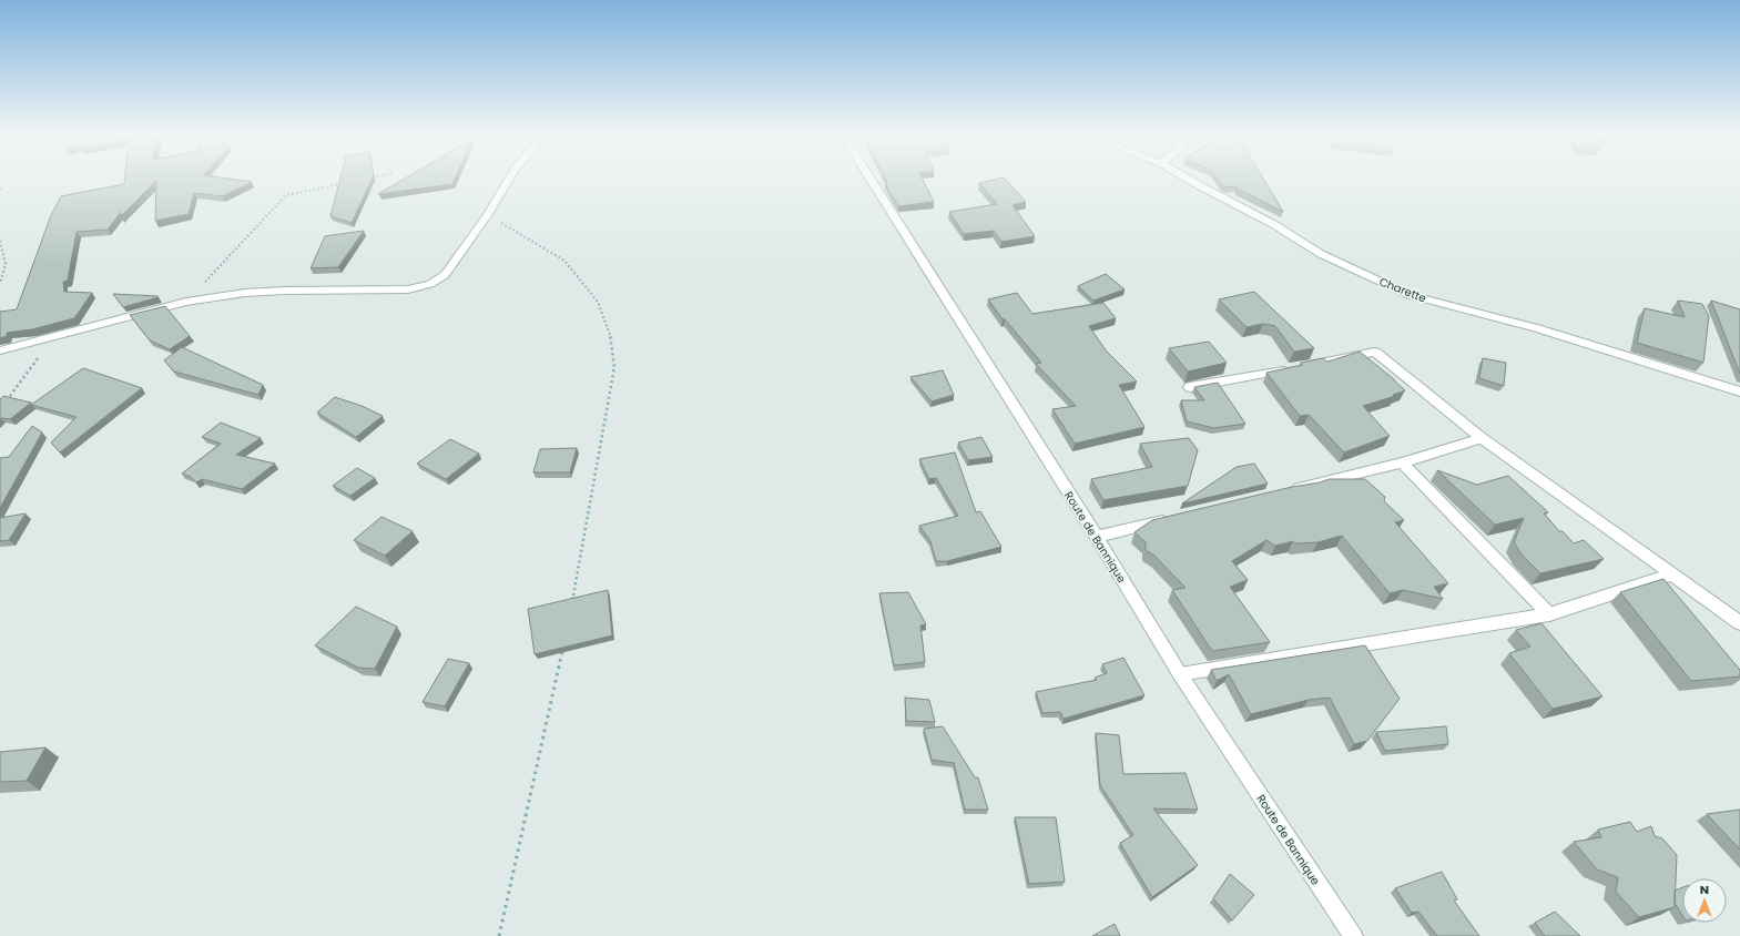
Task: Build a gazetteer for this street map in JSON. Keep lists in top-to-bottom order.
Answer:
{
  "streets": {
    "street": ["Charette", "Route de Bannique"]
  },
  "north": "top"
}
